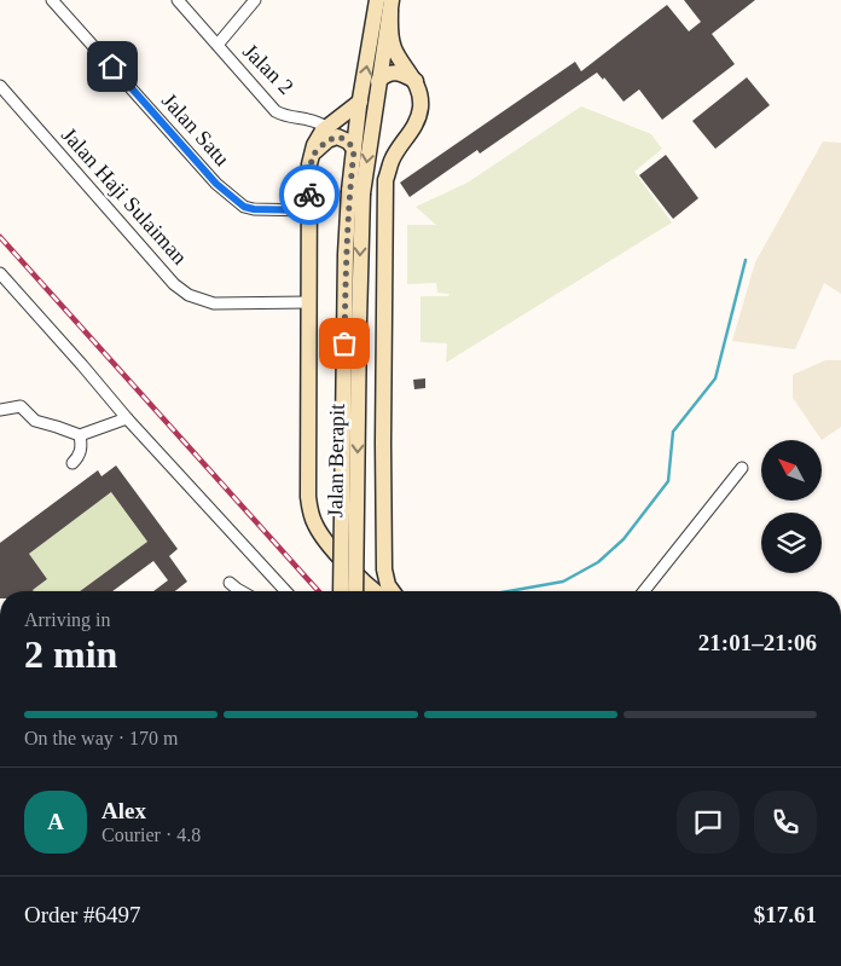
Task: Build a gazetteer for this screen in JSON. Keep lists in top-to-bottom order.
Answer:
{
  "streets": {
    "main road": ["Jalan Berapit"],
    "street": ["Jalan 2", "Jalan Satu", "Jalan Haji Sulaiman"]
  },
  "north": "top left",
  "page": {
    "heading": ["2 min", "Arriving in", "21:01–21:06"],
    "panel": [
      "Alex",
      "Courier · 4.8",
      "Order #6497",
      "$17.61"
    ],
    "bar": "On the way · 170 m",
    "round": "A"
  }
}
